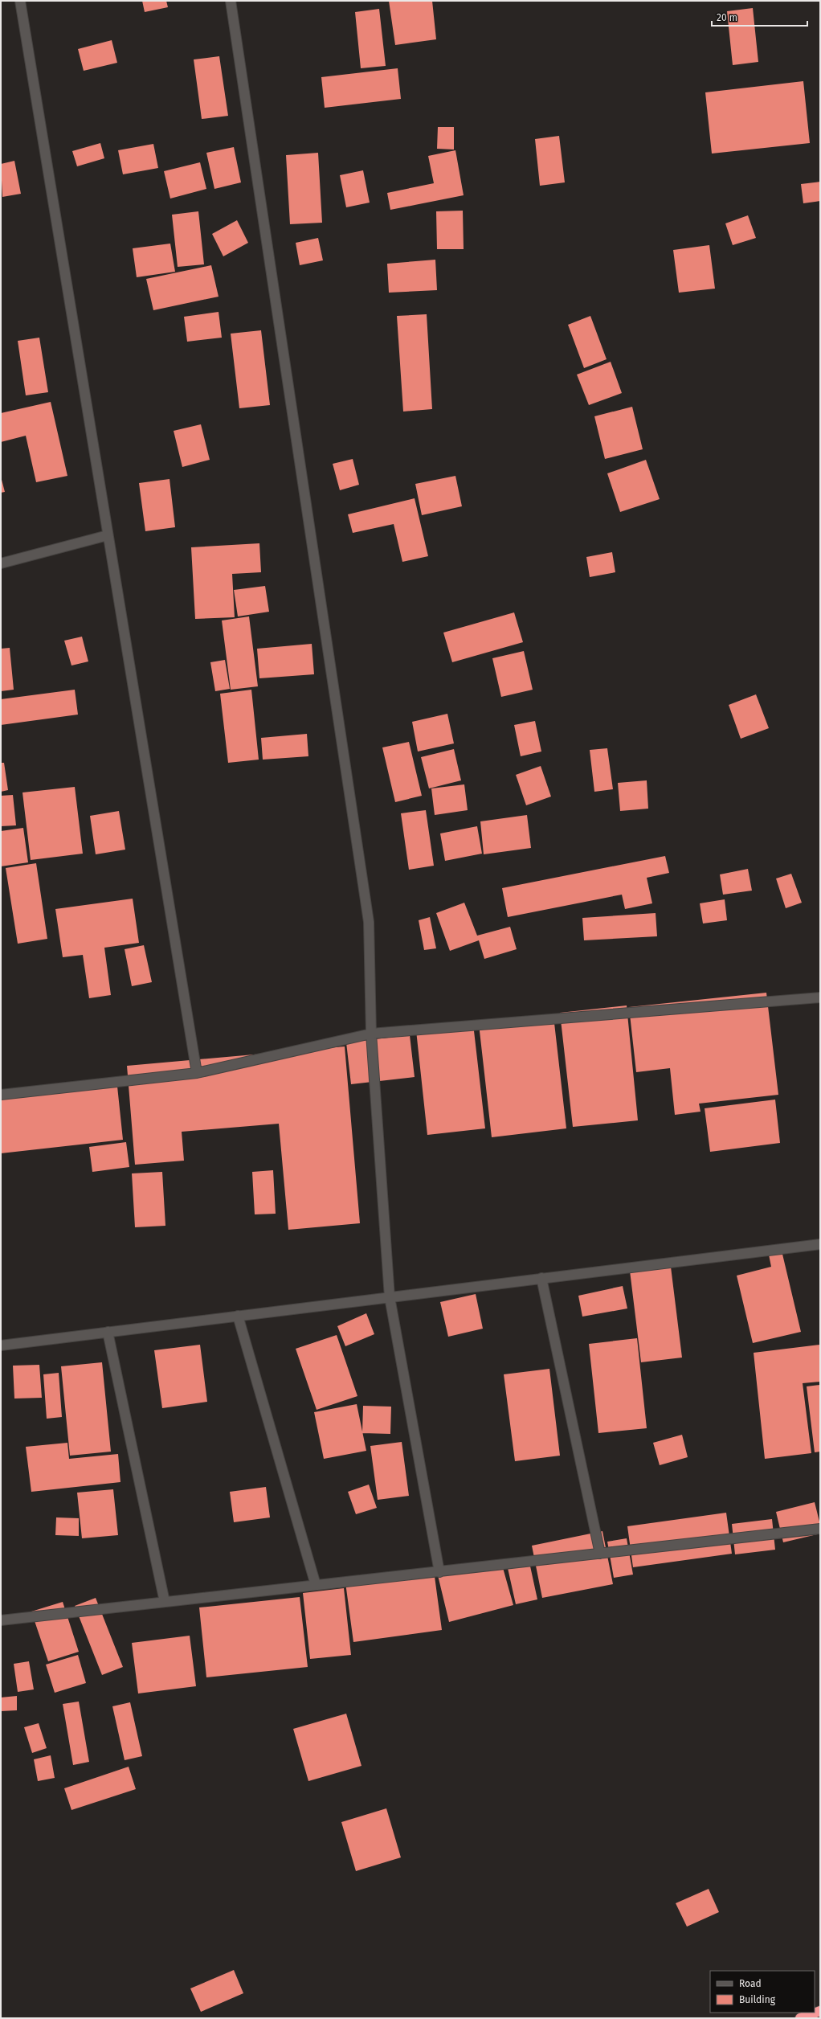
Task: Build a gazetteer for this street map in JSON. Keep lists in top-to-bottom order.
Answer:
{
  "legend": ["Road", "Building"],
  "scale_bar": "20 m"
}
